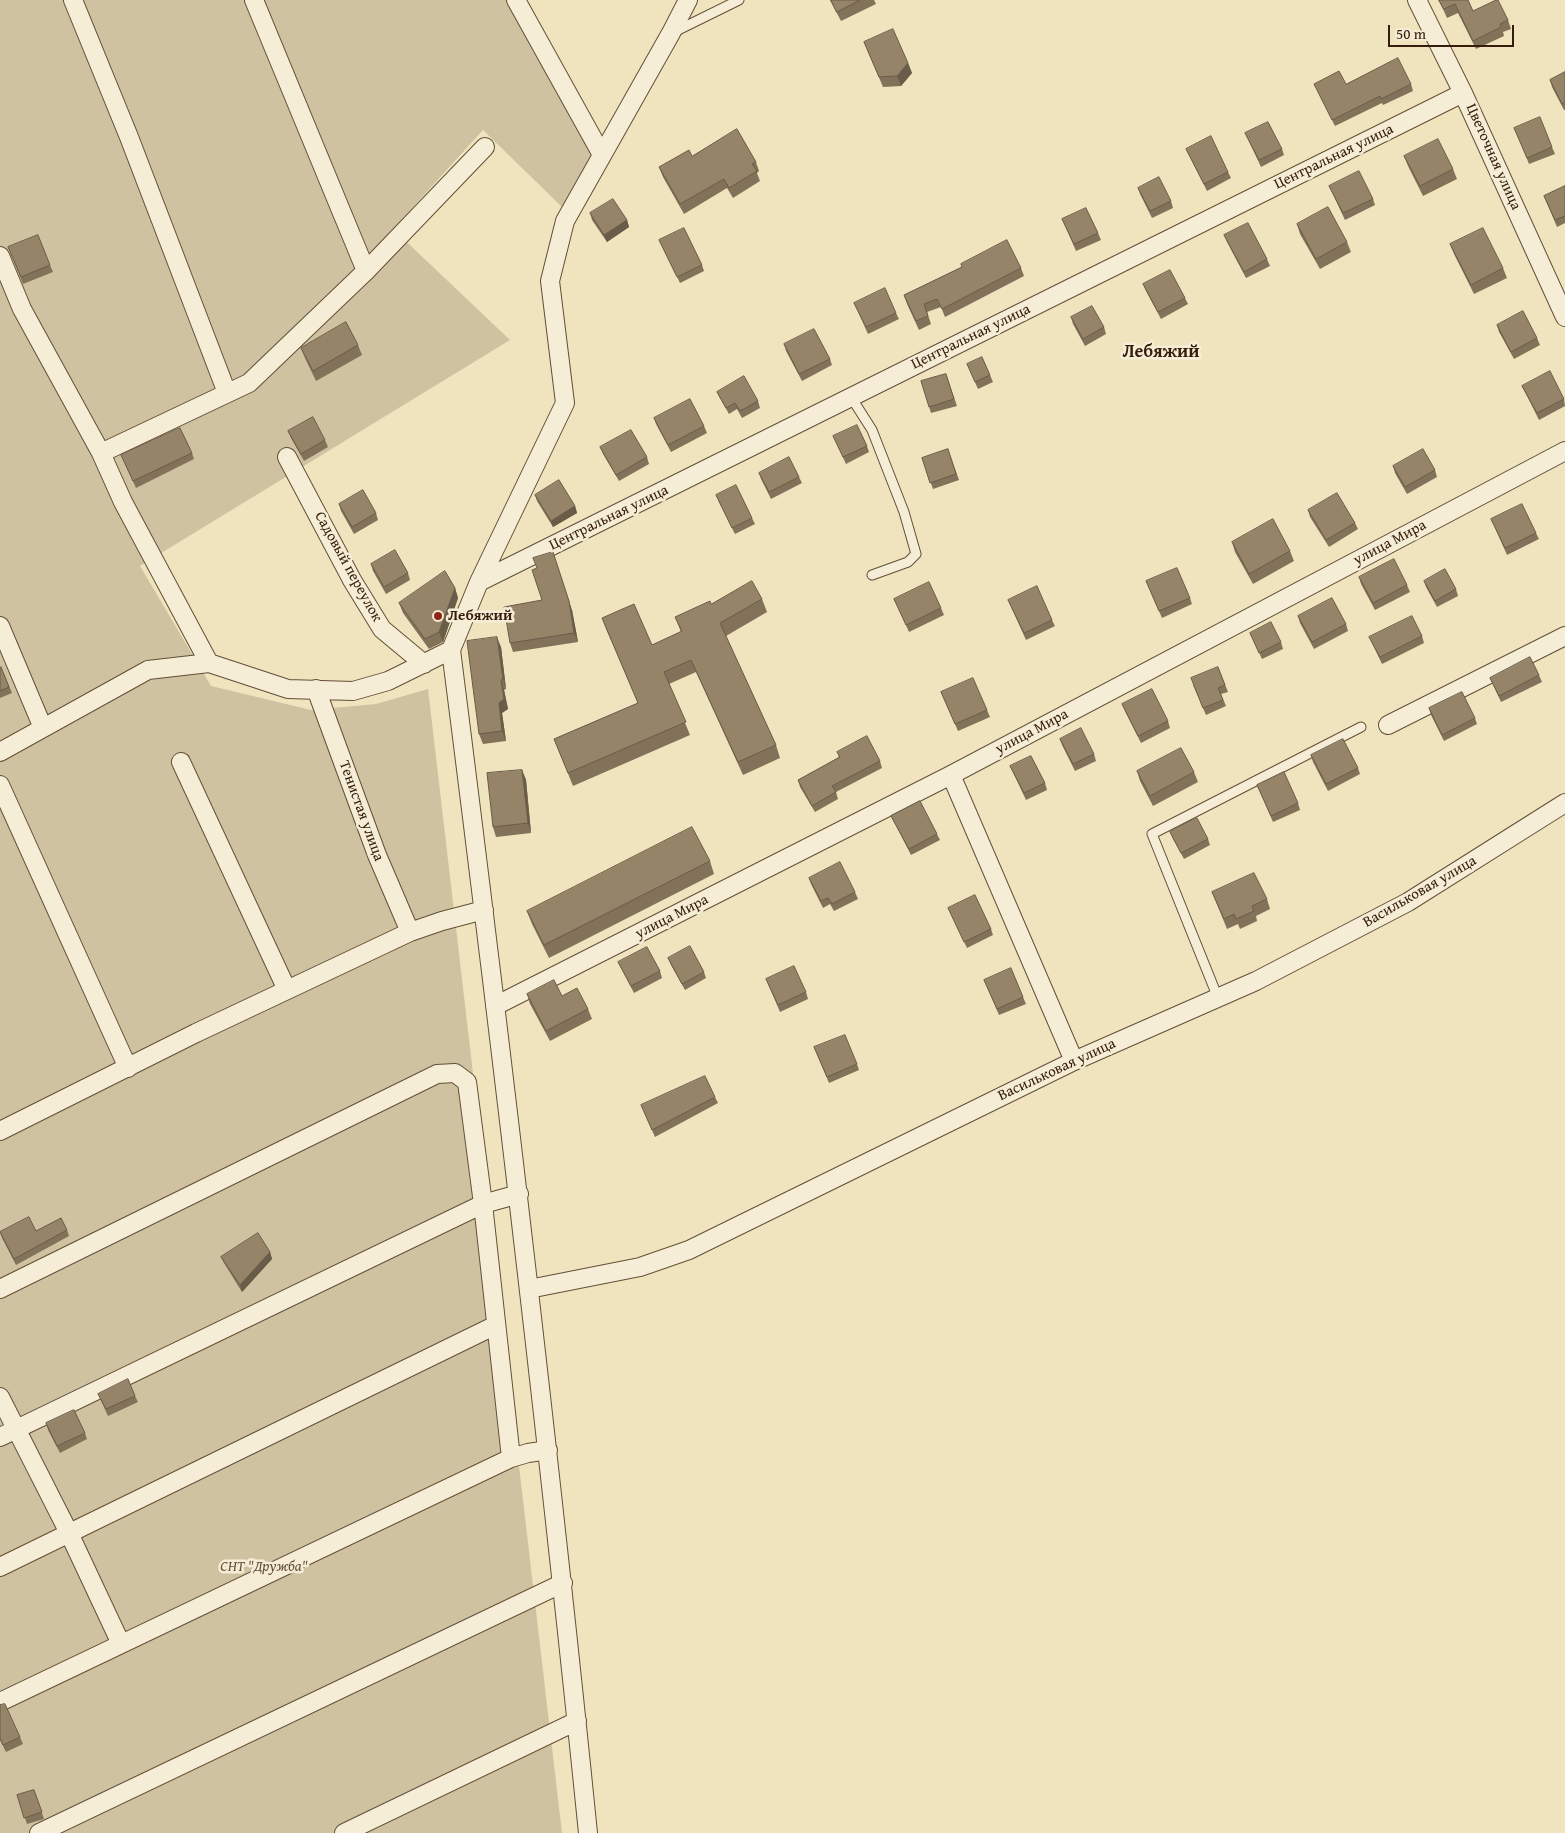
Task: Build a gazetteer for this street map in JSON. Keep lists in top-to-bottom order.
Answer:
{
  "streets": {
    "street": [
      "Центральная улица",
      "Цветочная улица",
      "улица Мира",
      "Садовый переулок",
      "Тенистая улица",
      "Васильковая улица"
    ]
  },
  "crossings": [
    ["Центральная улица", "Цветочная улица"]
  ],
  "districts": ["Лебяжий"],
  "parks": ["СНТ \"Дружба\""],
  "places": ["Лебяжий"],
  "scale_bar": "50 m"
}
